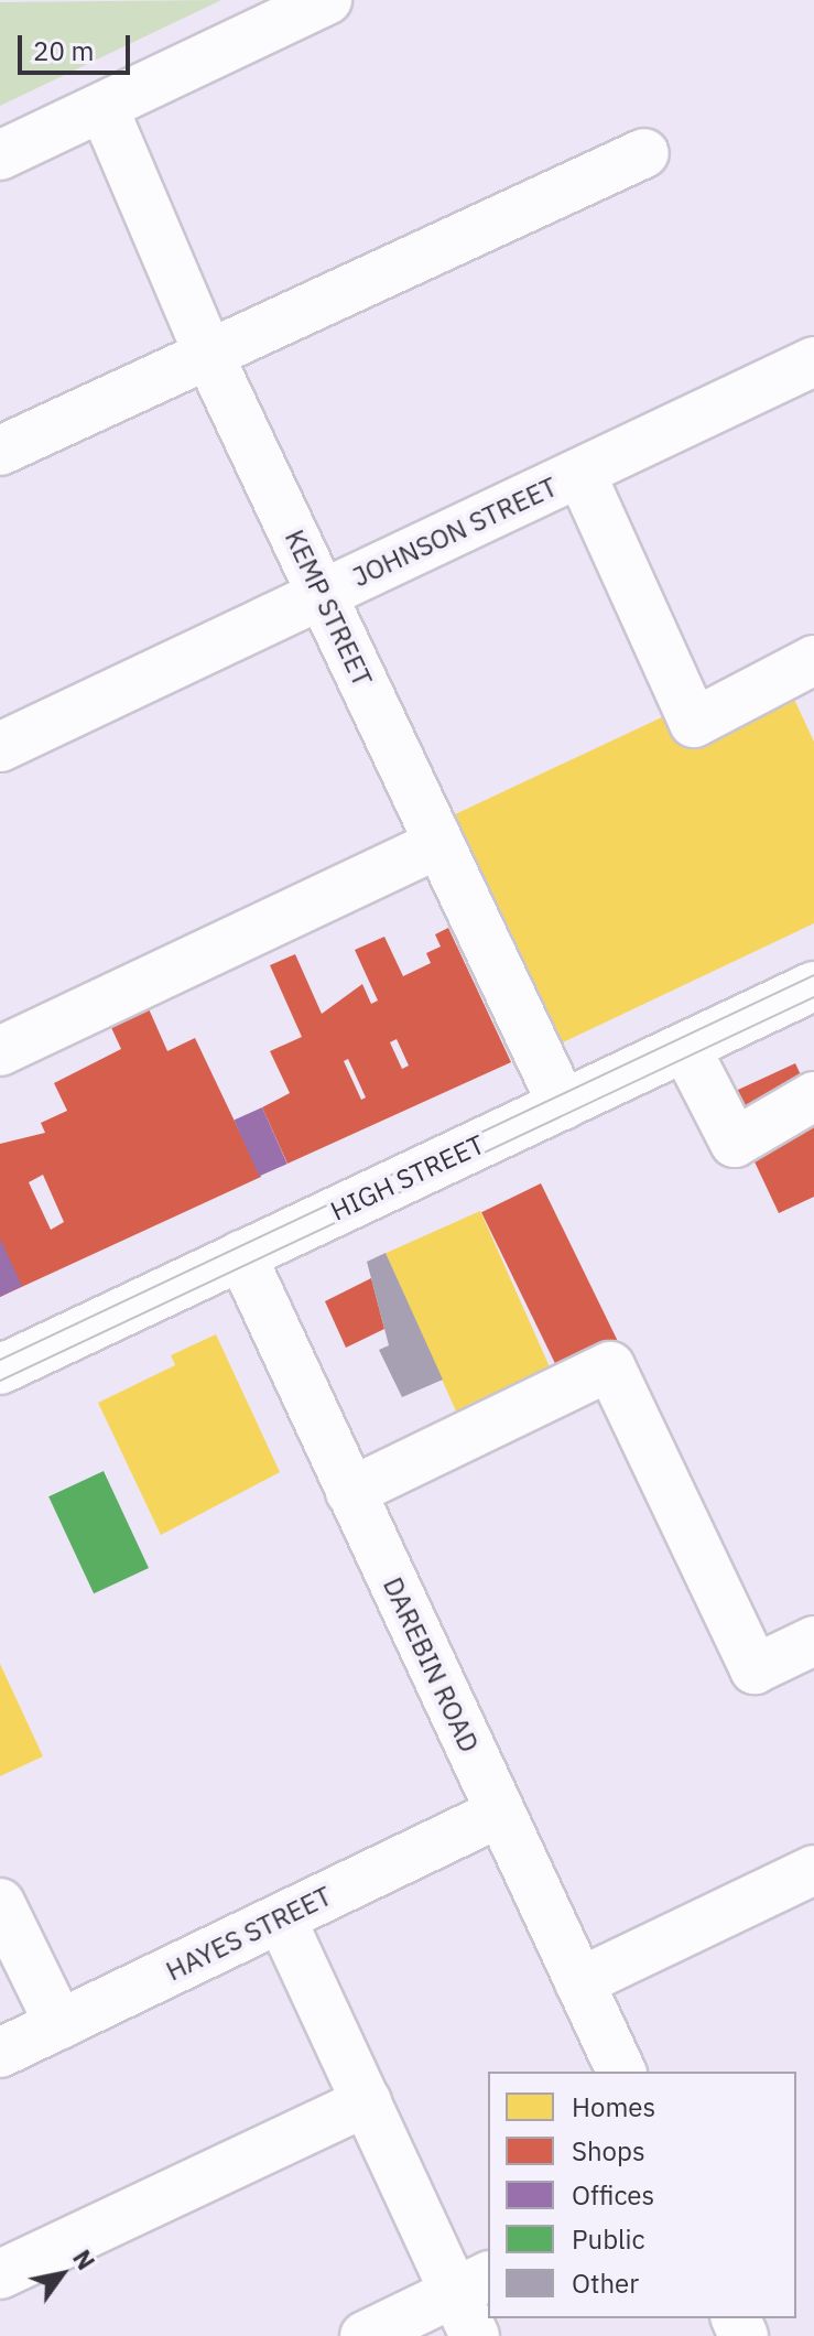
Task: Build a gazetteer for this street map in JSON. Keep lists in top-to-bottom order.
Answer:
{
  "streets": {
    "street": [
      "JOHNSON STREET",
      "KEMP STREET",
      "HIGH STREET",
      "DAREBIN ROAD",
      "HAYES STREET"
    ]
  },
  "crossings": [
    ["JOHNSON STREET", "KEMP STREET"],
    ["KEMP STREET", "HIGH STREET"],
    ["HIGH STREET", "DAREBIN ROAD"],
    ["DAREBIN ROAD", "HAYES STREET"]
  ],
  "legend": [
    "Homes",
    "Shops",
    "Offices",
    "Public",
    "Other"
  ],
  "scale_bar": "20 m",
  "north": "top right"
}
